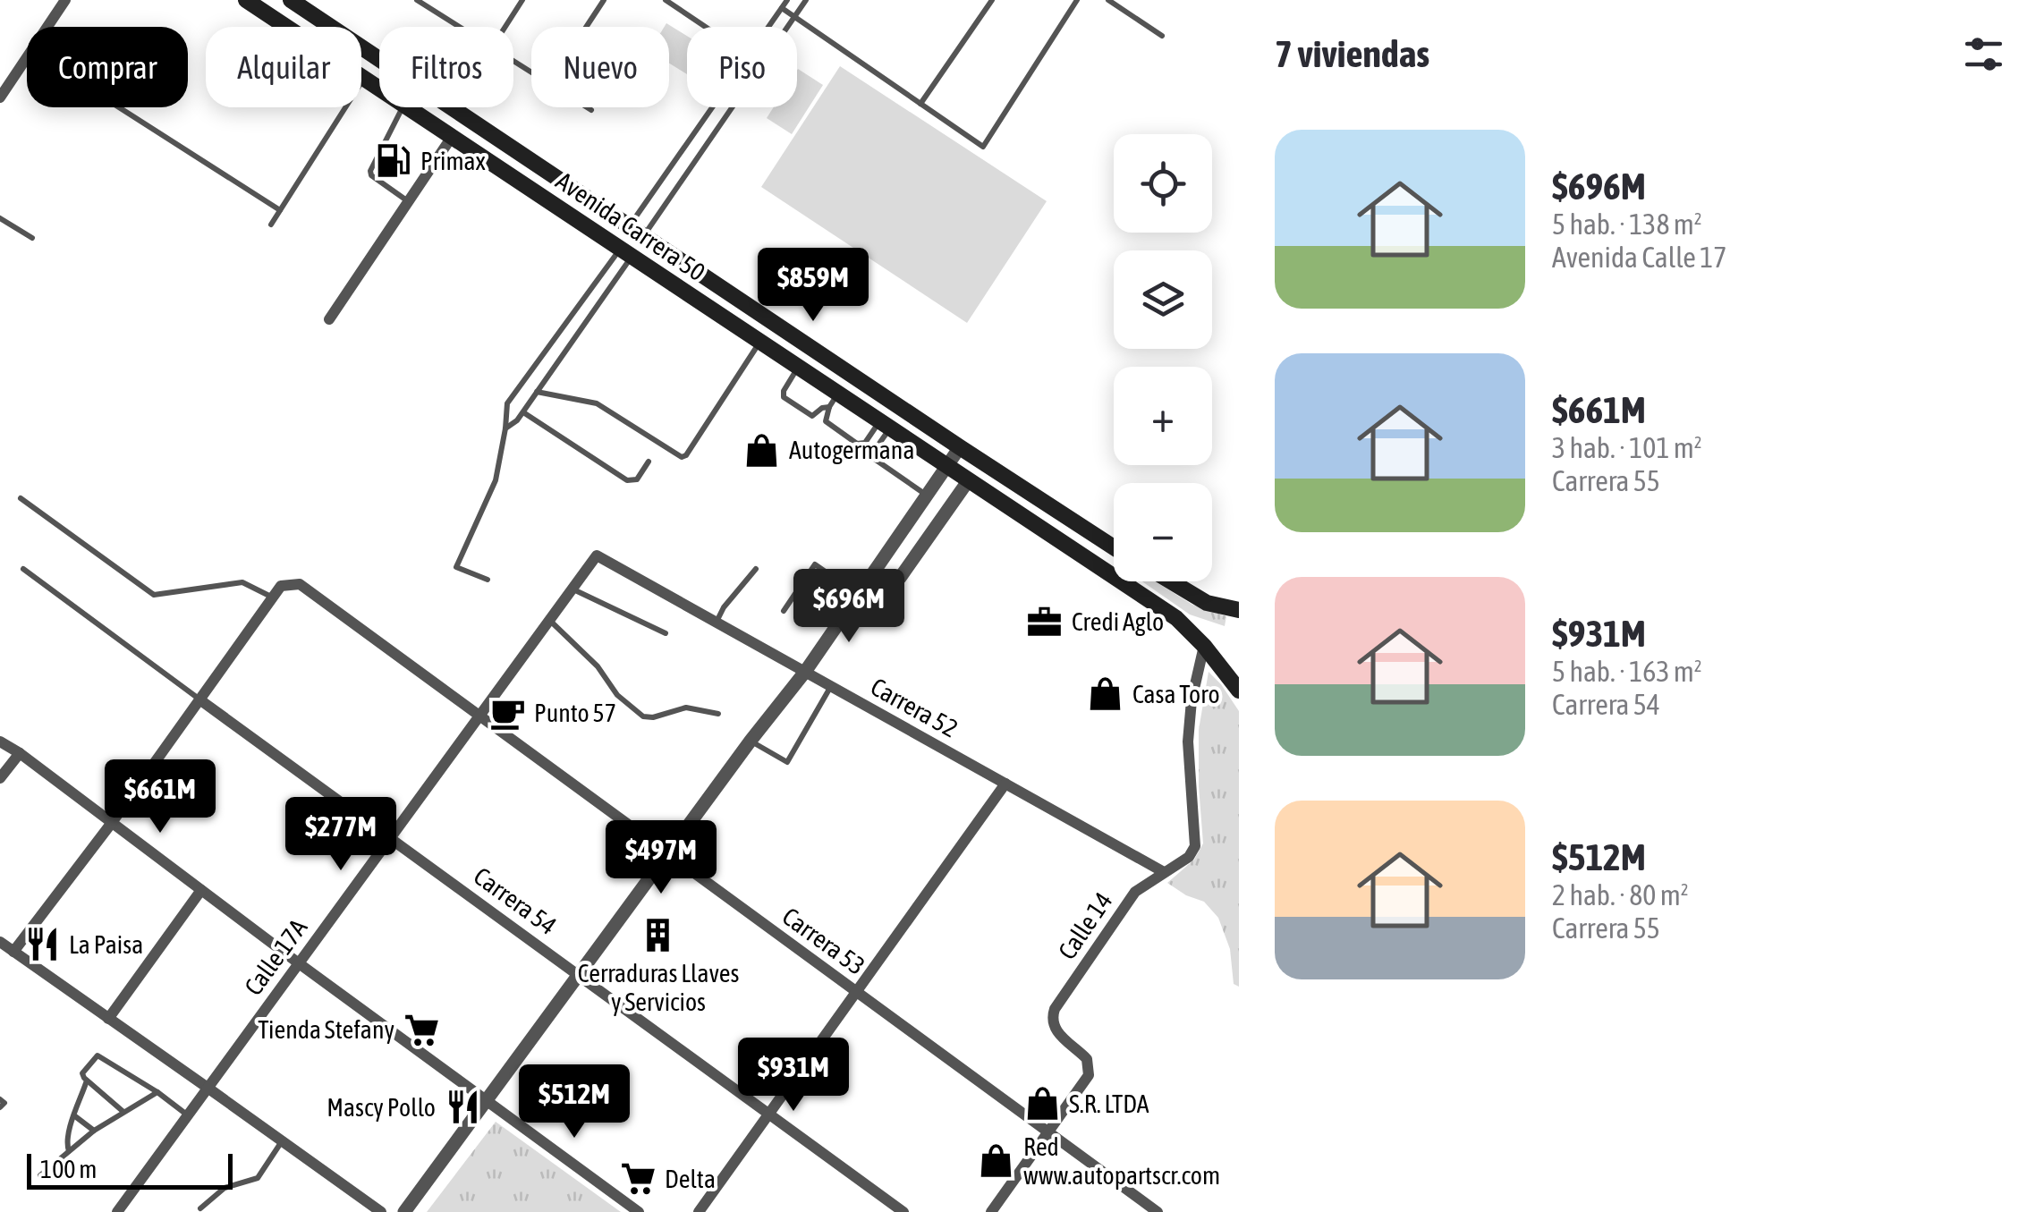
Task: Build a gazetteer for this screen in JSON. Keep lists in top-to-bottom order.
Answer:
{
  "streets": {
    "main road": ["Avenida Carrera 50"],
    "street": [
      "Carrera 52",
      "Carrera 54",
      "Calle 14",
      "Carrera 53",
      "Calle 17A"
    ]
  },
  "crossings": [
    ["Avenida Carrera 50", "Calle 14"],
    ["Carrera 52", "Calle 14"],
    ["Carrera 52", "Calle 17A"],
    ["Carrera 54", "Calle 17A"],
    ["Calle 14", "Carrera 53"],
    ["Carrera 53", "Calle 17A"]
  ],
  "places": {
    "fuel station": ["Primax"],
    "shop": [
      "Autogermana",
      "Casa Toro",
      "S.R. LTDA",
      "Red www.autopartscr.com"
    ],
    "office": ["Credi Aglo"],
    "cafe": ["Punto 57"],
    "building": ["Cerraduras Llaves y Servicios"],
    "restaurant": ["La Paisa", "Mascy Pollo"],
    "supermarket": ["Tienda Stefany", "Delta"]
  },
  "scale_bar": "100 m",
  "page": {
    "heading": "7 viviendas",
    "chip": [
      "Comprar",
      "Alquilar",
      "Filtros",
      "Nuevo",
      "Piso"
    ],
    "list": [
      {
        "name": "$696M",
        "note": "5 hab. · 138 m² · Avenida Calle 17"
      },
      {
        "name": "$661M",
        "note": "3 hab. · 101 m² · Carrera 55"
      },
      {
        "name": "$931M",
        "note": "5 hab. · 163 m² · Carrera 54"
      },
      {
        "name": "$512M",
        "note": "2 hab. · 80 m² · Carrera 55"
      }
    ],
    "map_buttons": ["+", "−"],
    "price": [
      "$859M",
      "$696M",
      "$661M",
      "$277M",
      "$497M",
      "$931M",
      "$512M"
    ],
    "scale": "100 m"
  }
}
